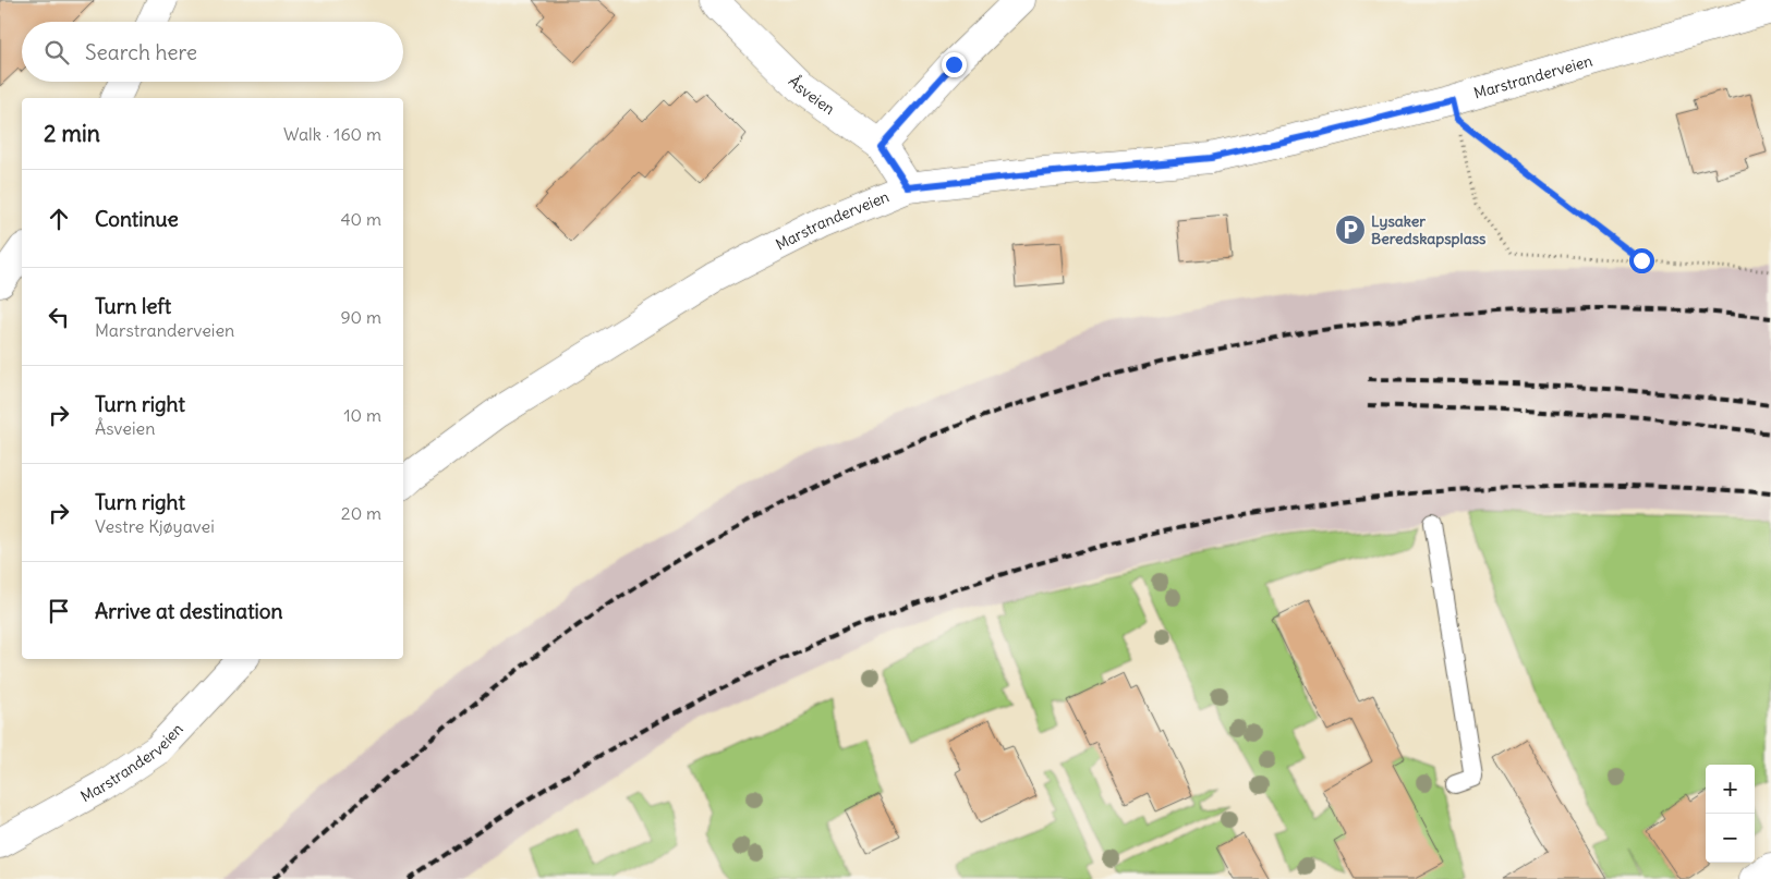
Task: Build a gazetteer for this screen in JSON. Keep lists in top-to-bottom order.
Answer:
{
  "streets": {
    "street": ["Marstranderveien", "Åsveien"]
  },
  "crossings": [
    ["Marstranderveien", "Åsveien"]
  ],
  "places": {
    "parking": ["Lysaker Beredskapsplass"]
  },
  "page": {
    "search": "Search here",
    "heading": ["2 min", "Walk · 160 m"],
    "list": [
      ["Continue", "40 m"],
      ["Turn left", "Marstranderveien", "90 m"],
      ["Turn right", "Åsveien", "10 m"],
      ["Turn right", "Vestre Kjøyavei", "20 m"],
      "Arrive at destination"
    ],
    "map_buttons": ["+", "−"]
  }
}
